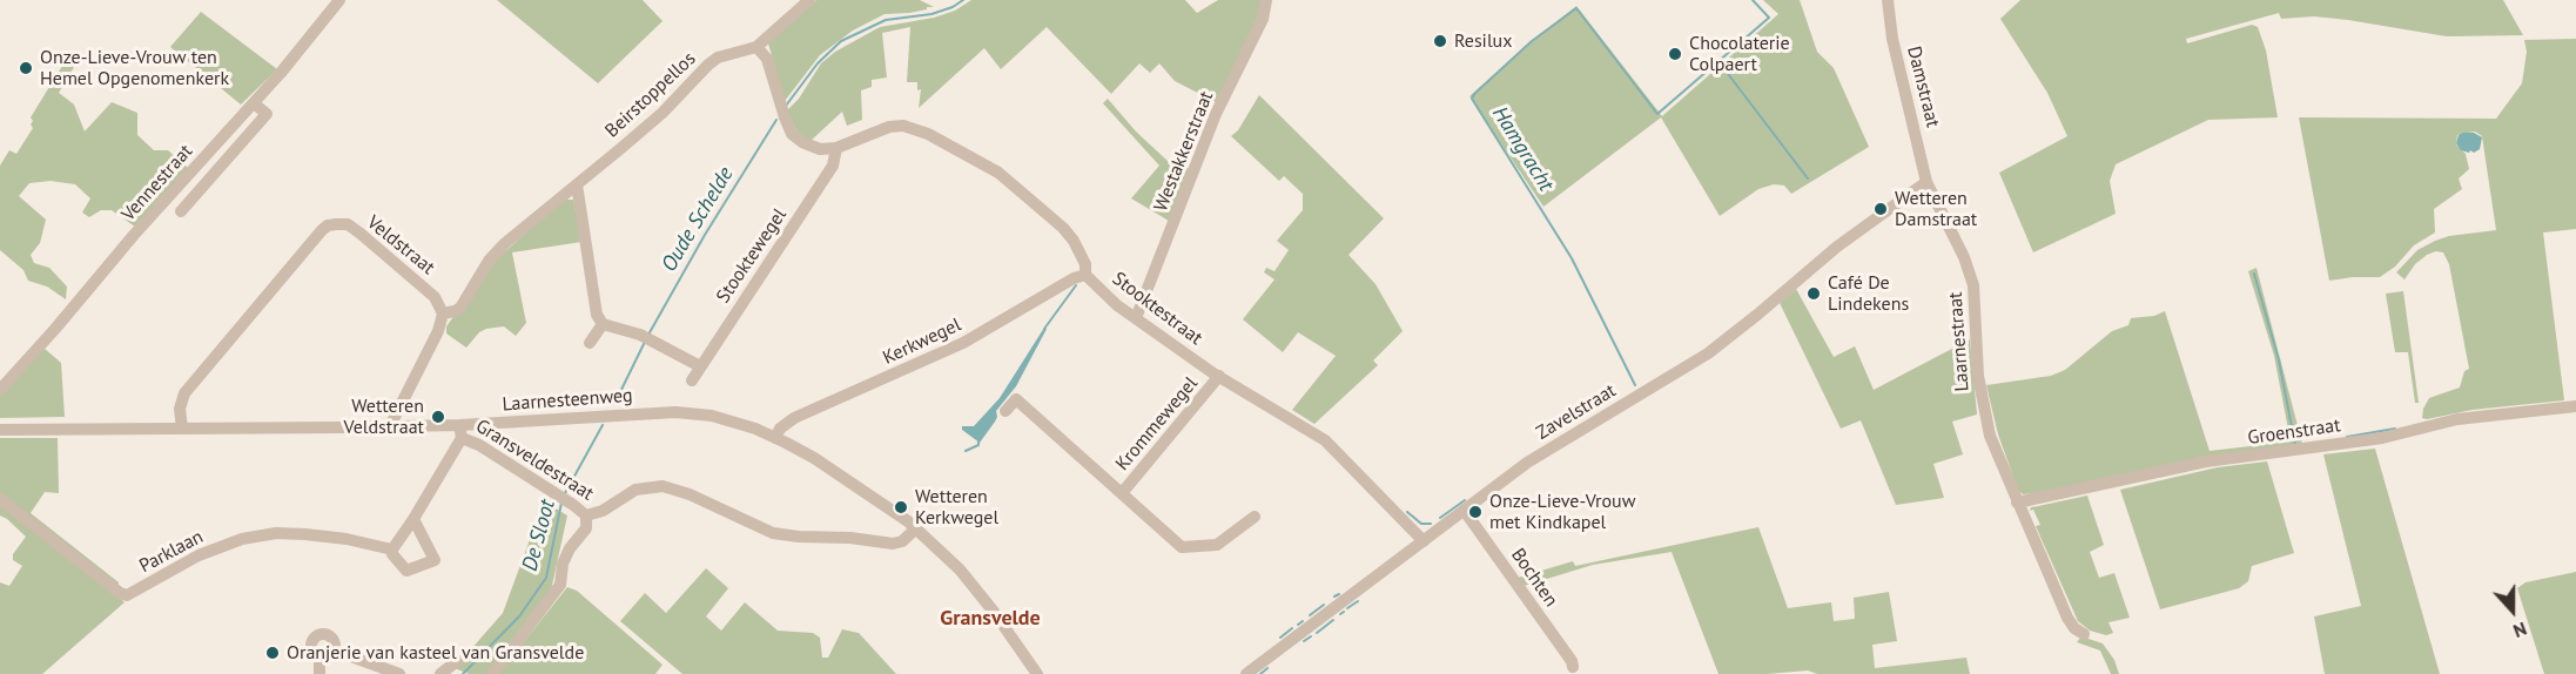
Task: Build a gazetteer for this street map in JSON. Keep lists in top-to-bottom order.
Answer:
{
  "streets": {
    "street": [
      "Damstraat",
      "Beirstoppellos",
      "Westakkerstraat",
      "Vennestraat",
      "Veldstraat",
      "Stooktewegel",
      "Stooktestraat",
      "Kerkwegel",
      "Laarnestraat",
      "Laarnesteenweg",
      "Zavelstraat",
      "Krommewegel",
      "Groenstraat",
      "Gransveldestraat",
      "Parklaan",
      "Bochten"
    ]
  },
  "crossings": [
    ["Damstraat", "Laarnestraat"],
    ["Damstraat", "Zavelstraat"],
    ["Beirstoppellos", "Veldstraat"],
    ["Westakkerstraat", "Stooktestraat"],
    ["Veldstraat", "Laarnesteenweg"],
    ["Stooktewegel", "Stooktestraat"],
    ["Stooktestraat", "Kerkwegel"],
    ["Stooktestraat", "Zavelstraat"],
    ["Stooktestraat", "Krommewegel"],
    ["Kerkwegel", "Laarnesteenweg"],
    ["Laarnestraat", "Zavelstraat"],
    ["Laarnestraat", "Groenstraat"],
    ["Laarnesteenweg", "Gransveldestraat"],
    ["Zavelstraat", "Bochten"]
  ],
  "districts": ["Gransvelde"],
  "water": ["Hamgracht", "Oude Schelde", "De Sloot"],
  "places": [
    "Resilux",
    "Chocolaterie Colpaert",
    "Onze-Lieve-Vrouw ten Hemel Opgenomenkerk",
    "Wetteren Damstraat",
    "Café De Lindekens",
    "Wetteren Veldstraat",
    "Wetteren Kerkwegel",
    "Onze-Lieve-Vrouw met Kindkapel",
    "Oranjerie van kasteel van Gransvelde"
  ],
  "north": "bottom"
}
